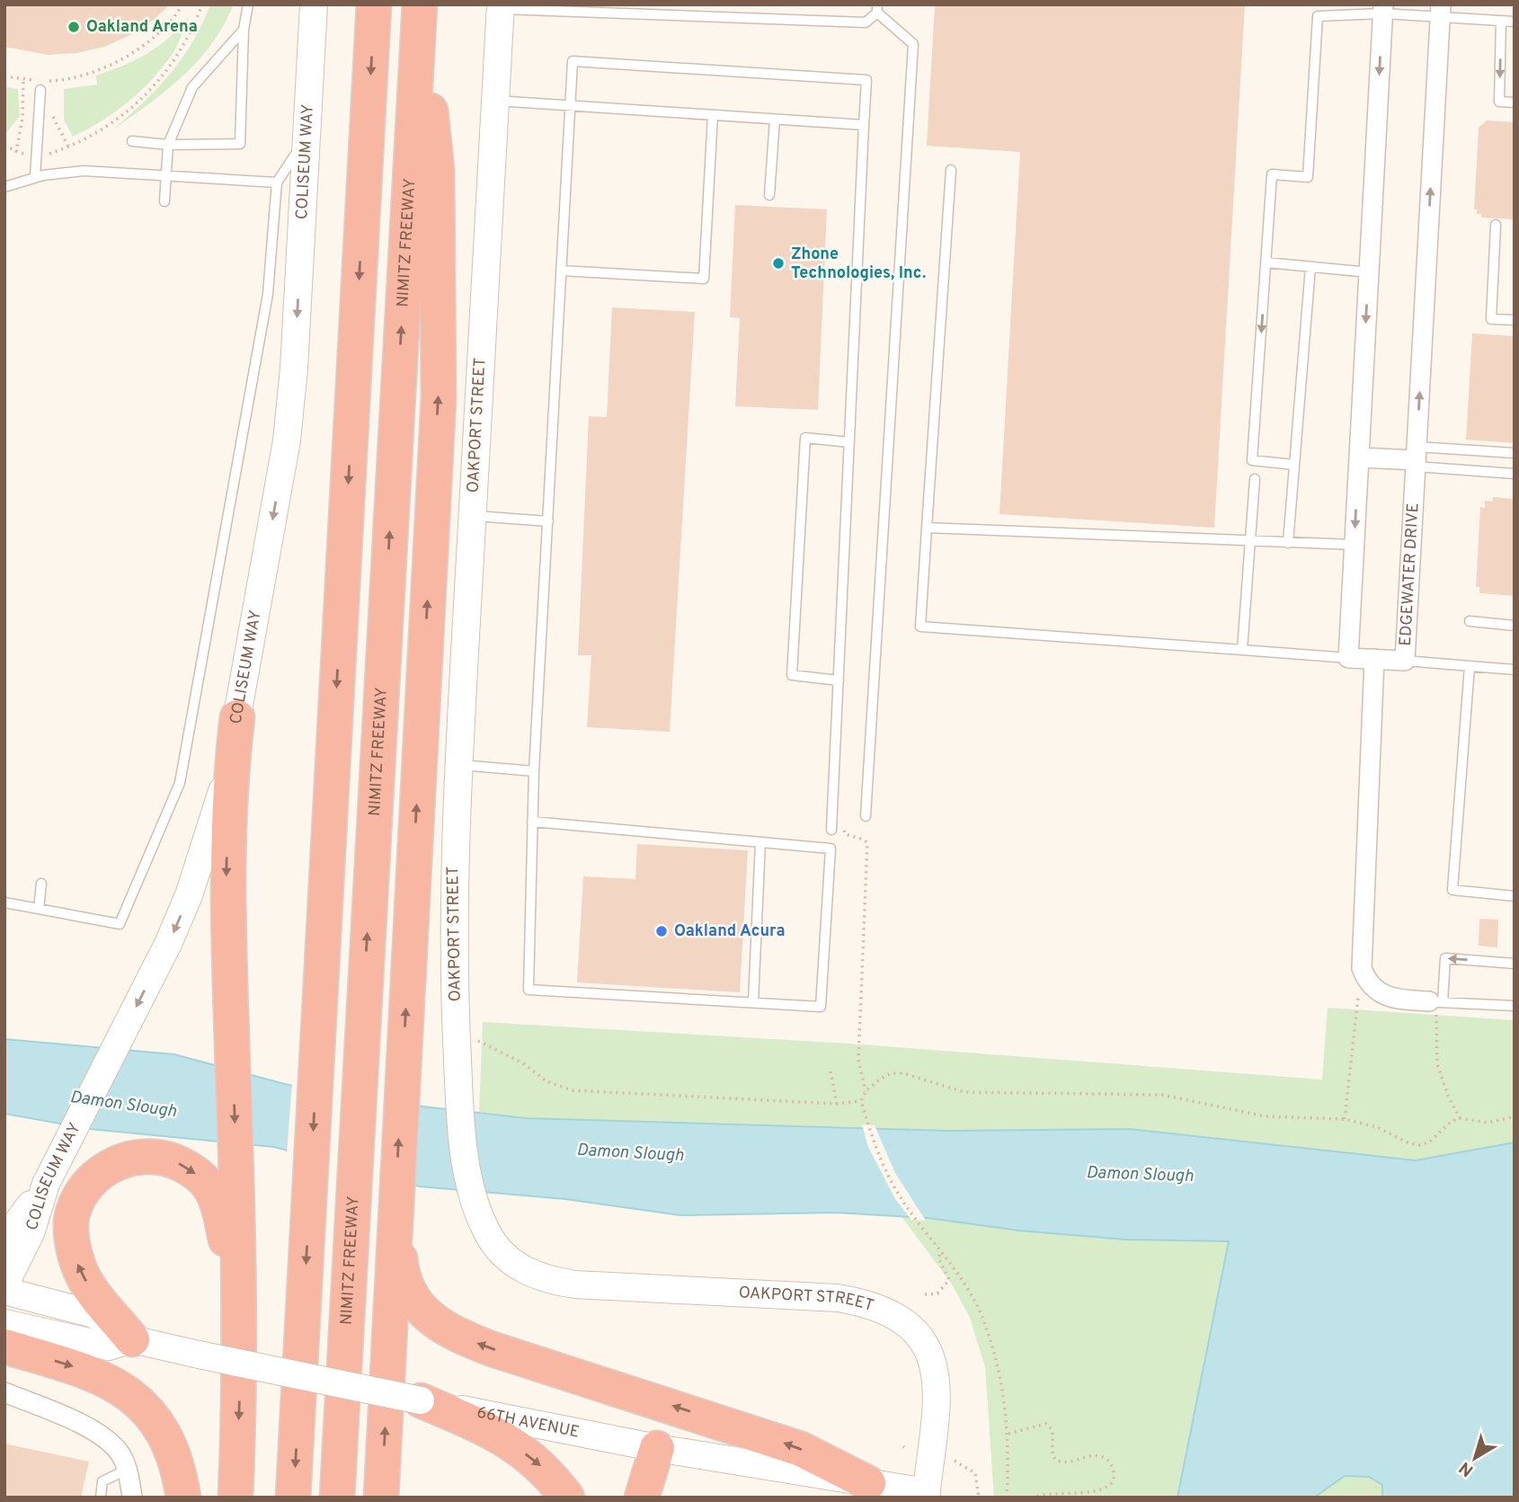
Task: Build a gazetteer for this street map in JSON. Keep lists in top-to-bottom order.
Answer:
{
  "streets": {
    "highway": ["NIMITZ FREEWAY"],
    "street": [
      "COLISEUM WAY",
      "OAKPORT STREET",
      "EDGEWATER DRIVE",
      "66TH AVENUE"
    ]
  },
  "crossings": [
    ["OAKPORT STREET", "66TH AVENUE"]
  ],
  "one_way": ["COLISEUM WAY"],
  "water": ["Damon Slough"],
  "places": ["Oakland Arena", "Zhone Technologies, Inc.", "Oakland Acura"],
  "north": "bottom left"
}
